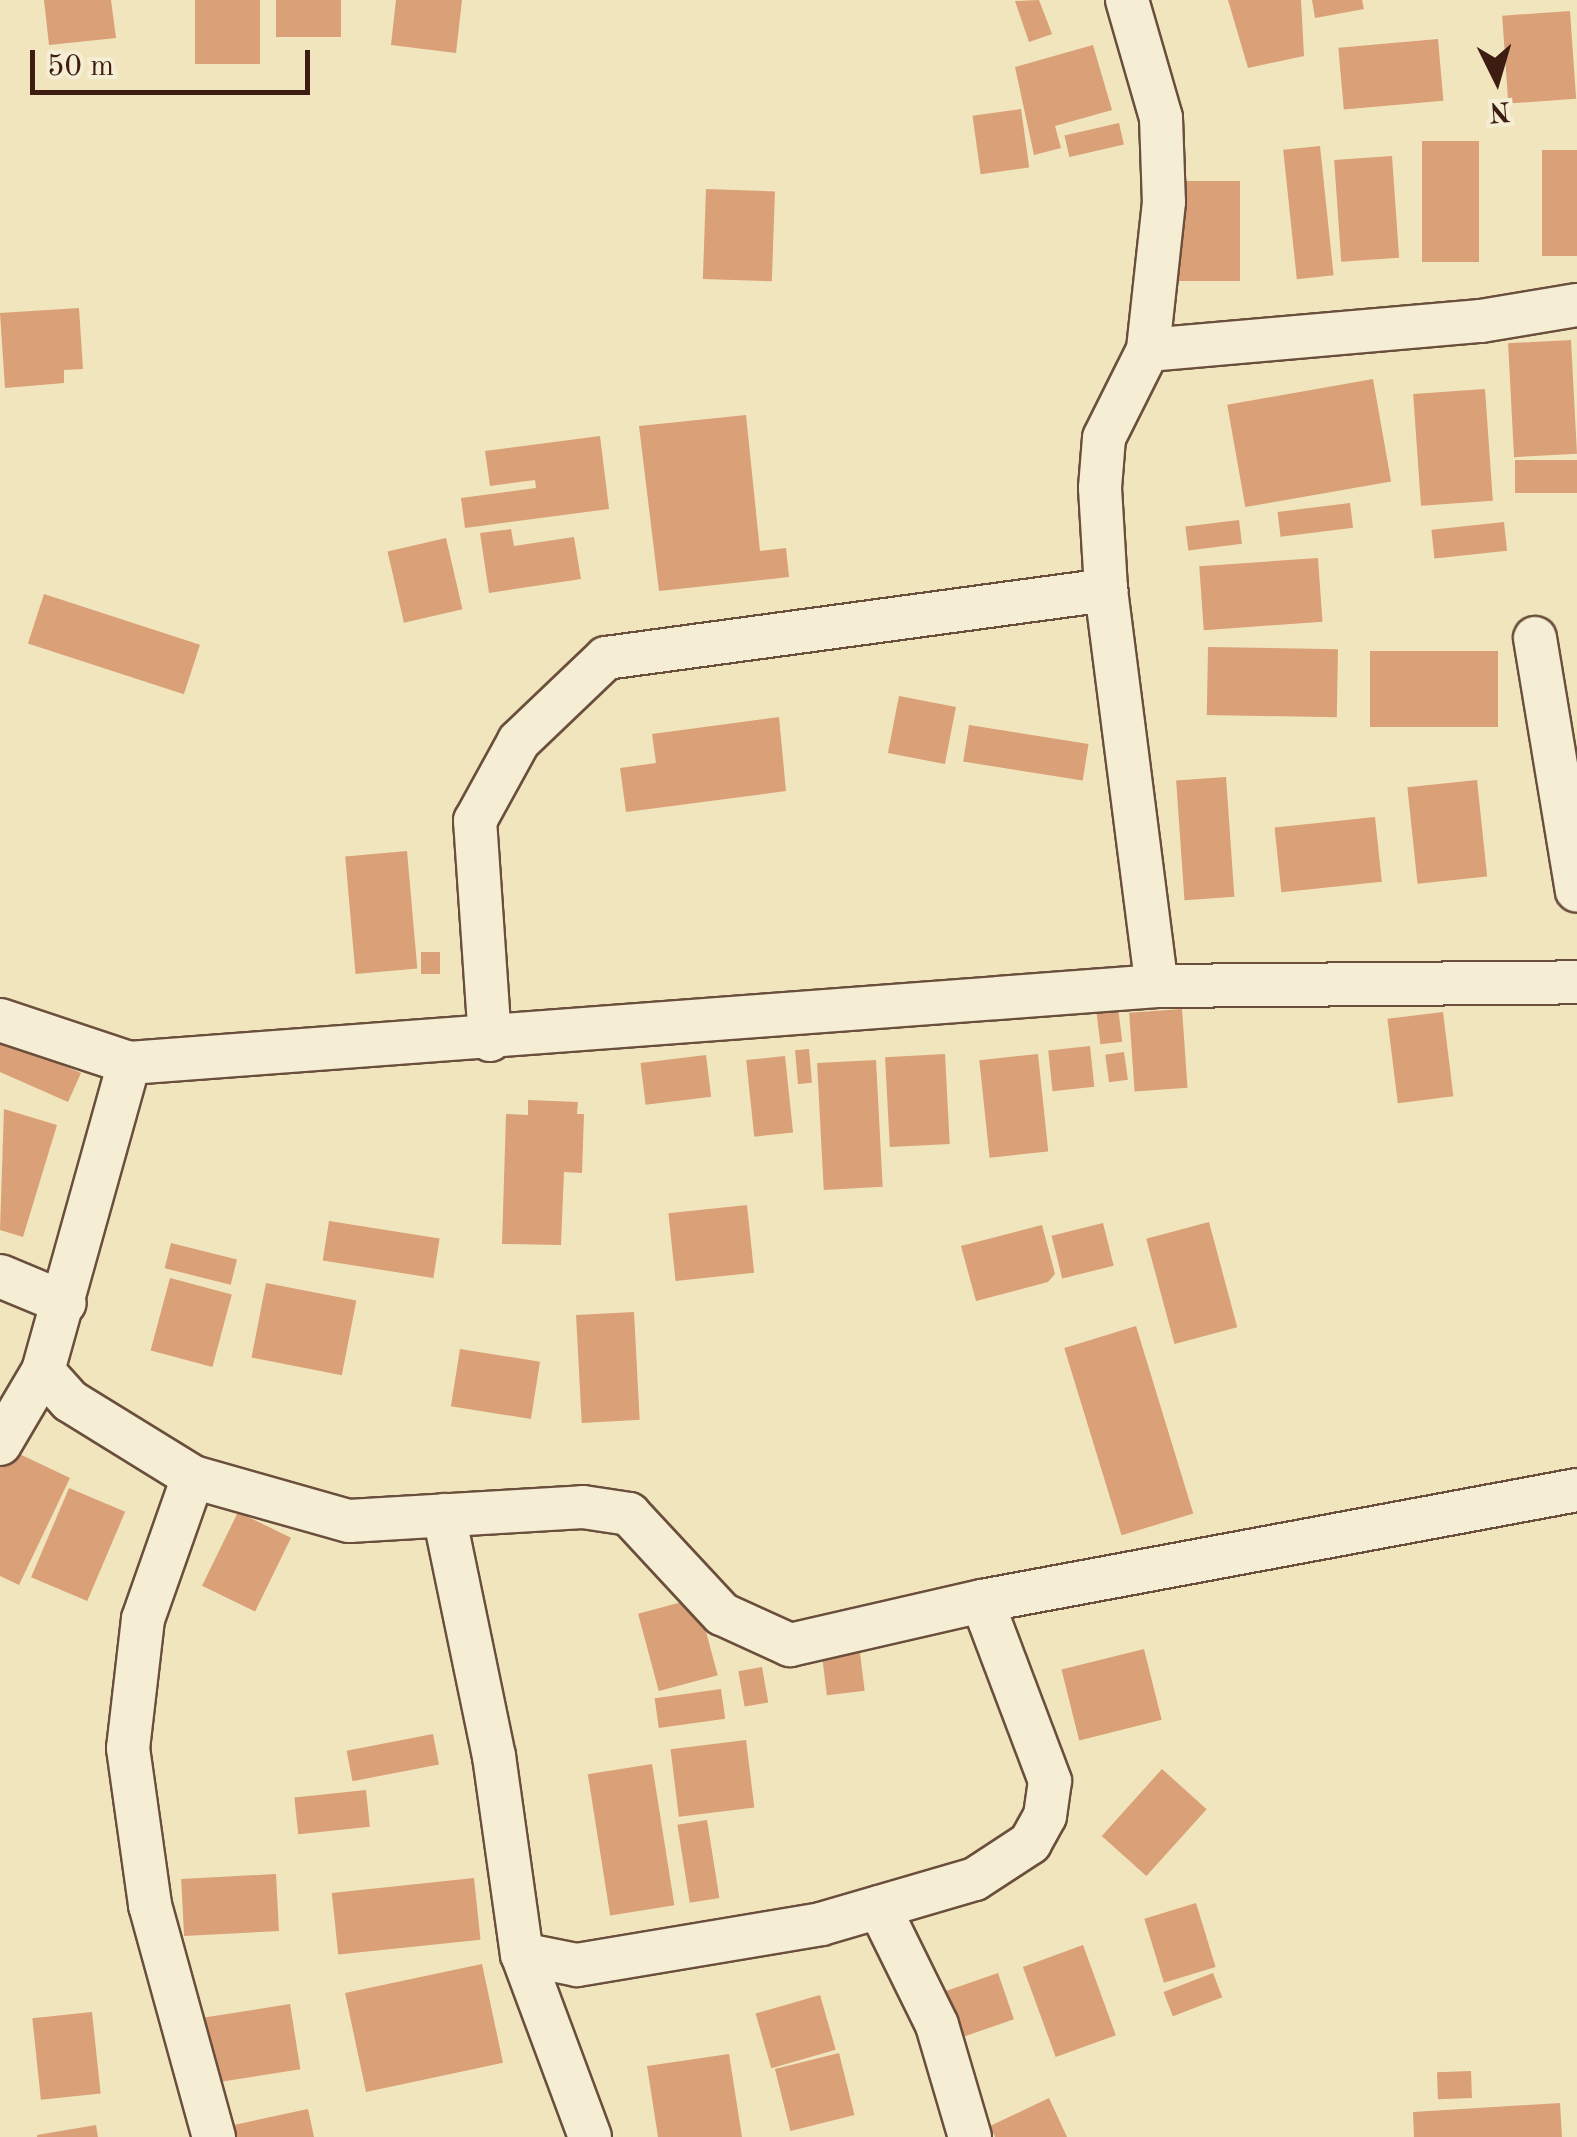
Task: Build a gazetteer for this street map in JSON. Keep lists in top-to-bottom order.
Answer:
{
  "scale_bar": "50 m",
  "north": "bottom"
}
